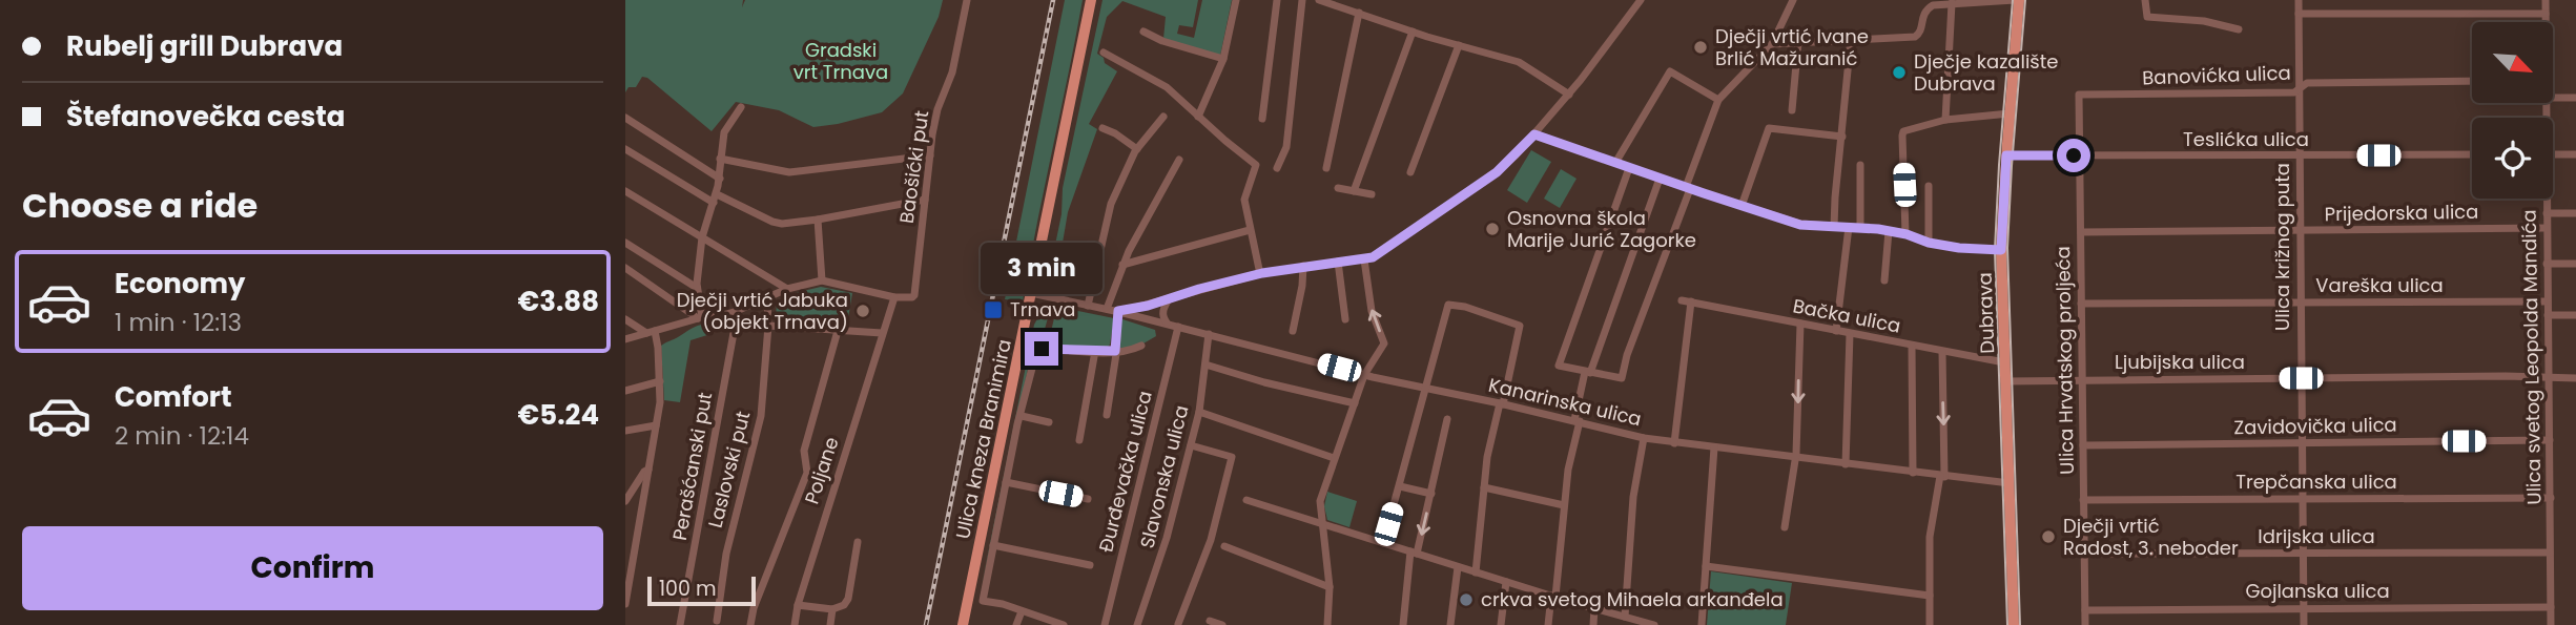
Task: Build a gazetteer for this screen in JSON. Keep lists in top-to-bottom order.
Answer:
{
  "streets": {
    "main road": ["Dubrava", "Ulica kneza Branimira"],
    "street": [
      "Banovićka ulica",
      "Teslićka ulica",
      "Baošićki put",
      "Prijedorska ulica",
      "Ulica križnog puta",
      "Vareška ulica",
      "Bačka ulica",
      "Ulica svetog Leopolda Mandića",
      "Ulica Hrvatskog proljeća",
      "Ljubijska ulica",
      "Kanarinska ulica",
      "Zavidovička ulica",
      "Perašćanski put",
      "Laslovski put",
      "Poljane",
      "Đurđevačka ulica",
      "Slavonska ulica",
      "Trepčanska ulica",
      "Idrijska ulica",
      "Gojlanska ulica"
    ]
  },
  "crossings": [
    ["Banovićka ulica", "Ulica križnog puta"],
    ["Banovićka ulica", "Ulica Hrvatskog proljeća"],
    ["Teslićka ulica", "Ulica križnog puta"],
    ["Teslićka ulica", "Dubrava"],
    ["Teslićka ulica", "Ulica Hrvatskog proljeća"],
    ["Baošićki put", "Poljane"],
    ["Prijedorska ulica", "Ulica križnog puta"],
    ["Prijedorska ulica", "Ulica svetog Leopolda Mandića"],
    ["Prijedorska ulica", "Ulica Hrvatskog proljeća"],
    ["Ulica križnog puta", "Vareška ulica"],
    ["Ulica križnog puta", "Ljubijska ulica"],
    ["Ulica križnog puta", "Zavidovička ulica"],
    ["Ulica križnog puta", "Trepčanska ulica"],
    ["Ulica križnog puta", "Idrijska ulica"],
    ["Ulica križnog puta", "Gojlanska ulica"],
    ["Vareška ulica", "Ulica svetog Leopolda Mandića"],
    ["Vareška ulica", "Ulica Hrvatskog proljeća"],
    ["Dubrava", "Bačka ulica"],
    ["Dubrava", "Ljubijska ulica"],
    ["Dubrava", "Kanarinska ulica"],
    ["Bačka ulica", "Kanarinska ulica"],
    ["Ulica svetog Leopolda Mandića", "Ljubijska ulica"],
    ["Ulica svetog Leopolda Mandića", "Zavidovička ulica"],
    ["Ulica svetog Leopolda Mandića", "Trepčanska ulica"],
    ["Ulica svetog Leopolda Mandića", "Idrijska ulica"],
    ["Ulica svetog Leopolda Mandića", "Gojlanska ulica"],
    ["Ulica Hrvatskog proljeća", "Ljubijska ulica"],
    ["Ulica Hrvatskog proljeća", "Zavidovička ulica"],
    ["Ulica Hrvatskog proljeća", "Trepčanska ulica"],
    ["Ulica Hrvatskog proljeća", "Idrijska ulica"],
    ["Ulica Hrvatskog proljeća", "Gojlanska ulica"],
    ["Kanarinska ulica", "Ulica kneza Branimira"],
    ["Kanarinska ulica", "Đurđevačka ulica"],
    ["Kanarinska ulica", "Slavonska ulica"]
  ],
  "parks": ["Gradski vrt Trnava"],
  "places": {
    "other": [
      "Dječji vrtić Ivane Brlić Mažuranić",
      "Dječje kazalište Dubrava",
      "Osnovna škola Marije Jurić Zagorke",
      "Dječji vrtić Jabuka (objekt Trnava)",
      "Dječji vrtić Radost, 3. neboder",
      "crkva svetog Mihaela arkanđela"
    ],
    "transit": ["Trnava"]
  },
  "scale_bar": "100 m",
  "north": "bottom right",
  "page": {
    "banner": ["Rubelj grill Dubrava", "Štefanovečka cesta"],
    "heading": "Choose a ride",
    "bubble": "3 min",
    "list": [
      {
        "name": "Economy",
        "note": "1 min · 12:13",
        "value": "€3.88"
      },
      {
        "name": "Comfort",
        "note": "2 min · 12:14",
        "value": "€5.24"
      }
    ],
    "buttons": "Confirm",
    "scale": "100 m"
  }
}
